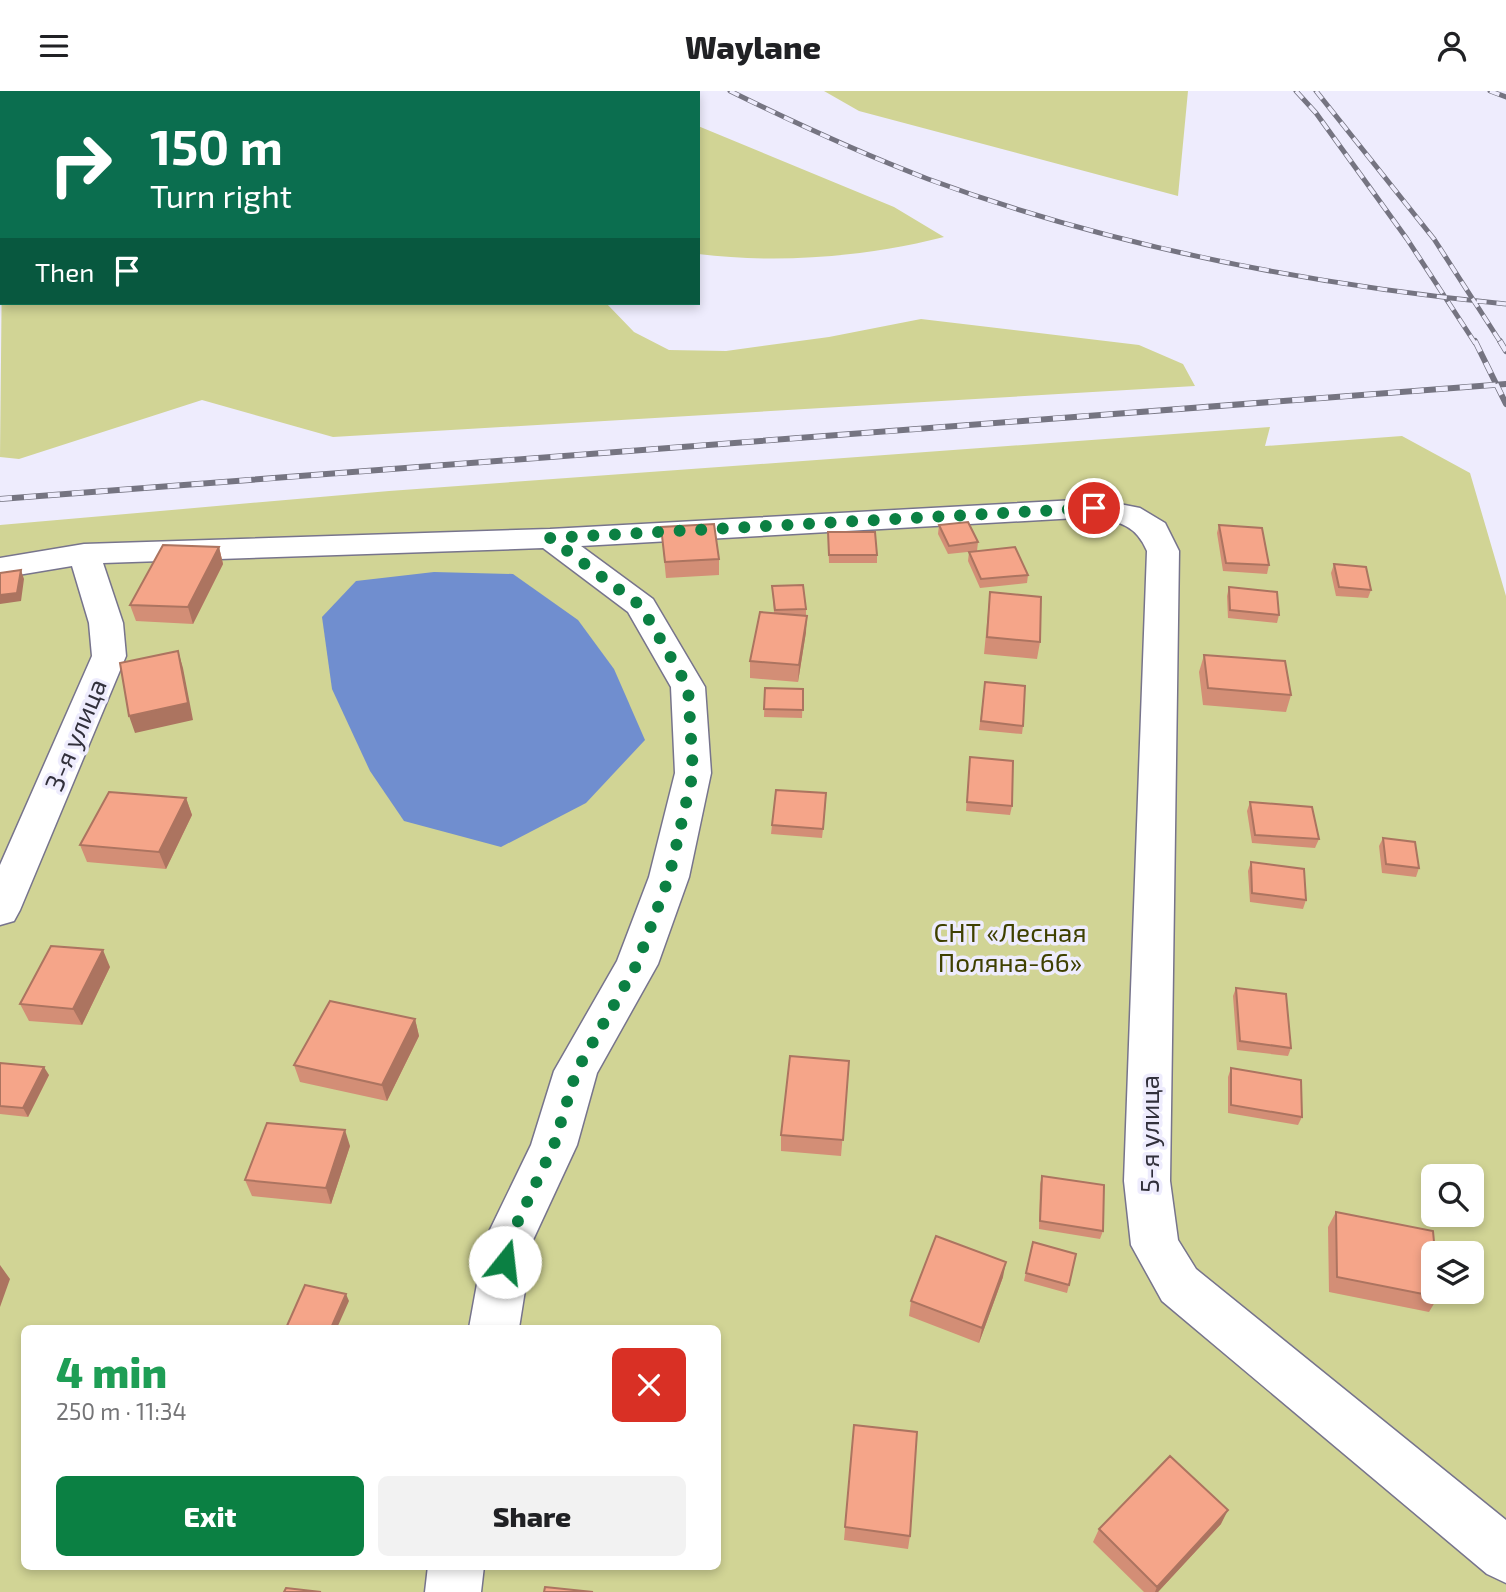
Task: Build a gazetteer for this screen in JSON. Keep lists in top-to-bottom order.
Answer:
{
  "streets": {
    "street": ["3-я улица", "5-я улица"]
  },
  "parks": ["СНТ «Лесная Поляна-66»"],
  "page": {
    "header": "Waylane",
    "turn": ["150 m", "Turn right"],
    "then": "Then",
    "heading": ["4 min", "250 m · 11:34"],
    "buttons": ["Exit", "Share"]
  }
}
